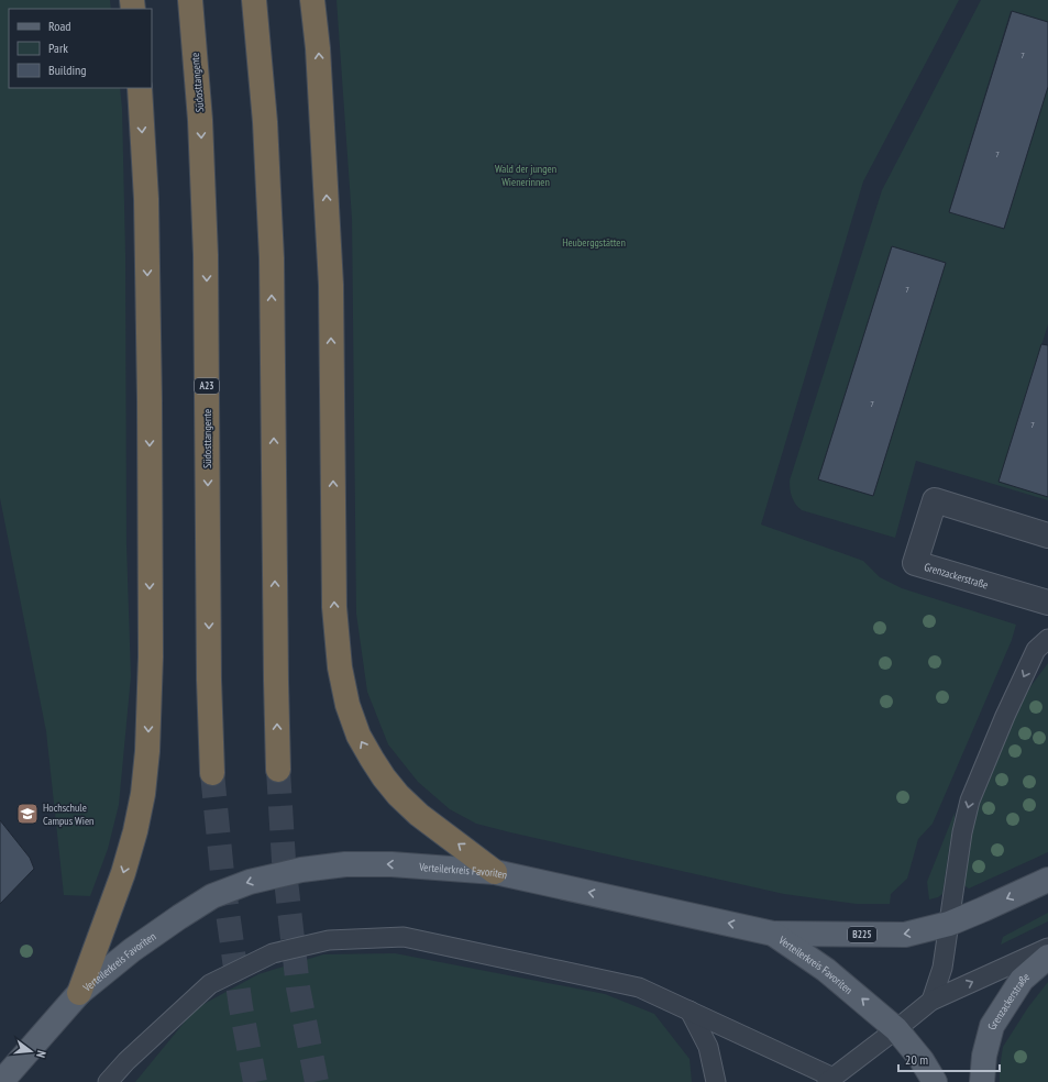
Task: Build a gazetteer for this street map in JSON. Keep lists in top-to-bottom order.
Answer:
{
  "streets": {
    "highway": ["Südosttangente", "A23"],
    "main road": ["Grenzackerstraße", "Verteilerkreis Favoriten", "B225"]
  },
  "crossings": [
    ["Grenzackerstraße", "Verteilerkreis Favoriten"],
    ["Verteilerkreis Favoriten", "B225"]
  ],
  "one_way": ["Verteilerkreis Favoriten"],
  "parks": ["Wald der jungen Wienerinnen", "Heuberggstätten"],
  "places": {
    "school or university": ["Hochschule Campus Wien"]
  },
  "house_numbers": [
    "7",
    "7",
    "7",
    "7",
    "7"
  ],
  "legend": ["Road", "Park", "Building"],
  "scale_bar": "20 m",
  "north": "right"
}
